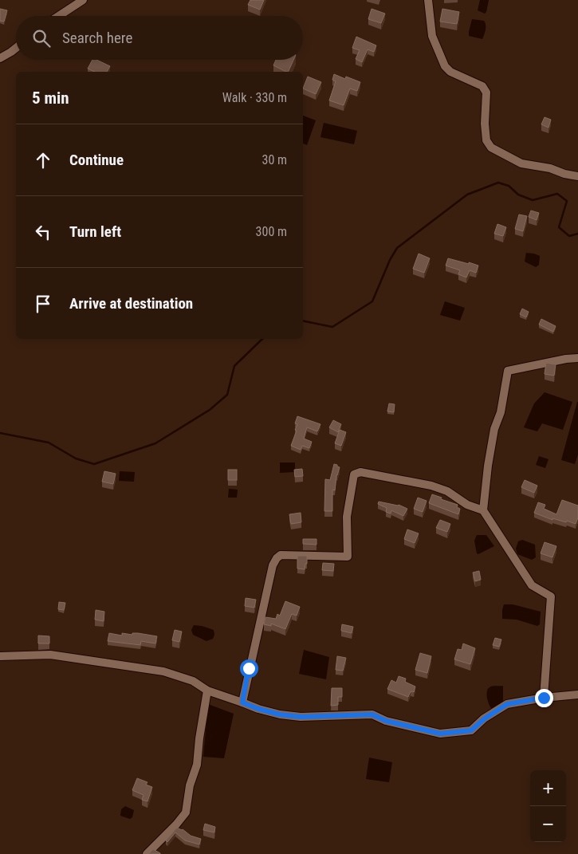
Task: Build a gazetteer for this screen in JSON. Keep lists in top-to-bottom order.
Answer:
{
  "page": {
    "search": "Search here",
    "heading": ["5 min", "Walk · 330 m"],
    "list": [
      ["Continue", "30 m"],
      ["Turn left", "300 m"],
      "Arrive at destination"
    ],
    "map_buttons": ["+", "−"]
  }
}
